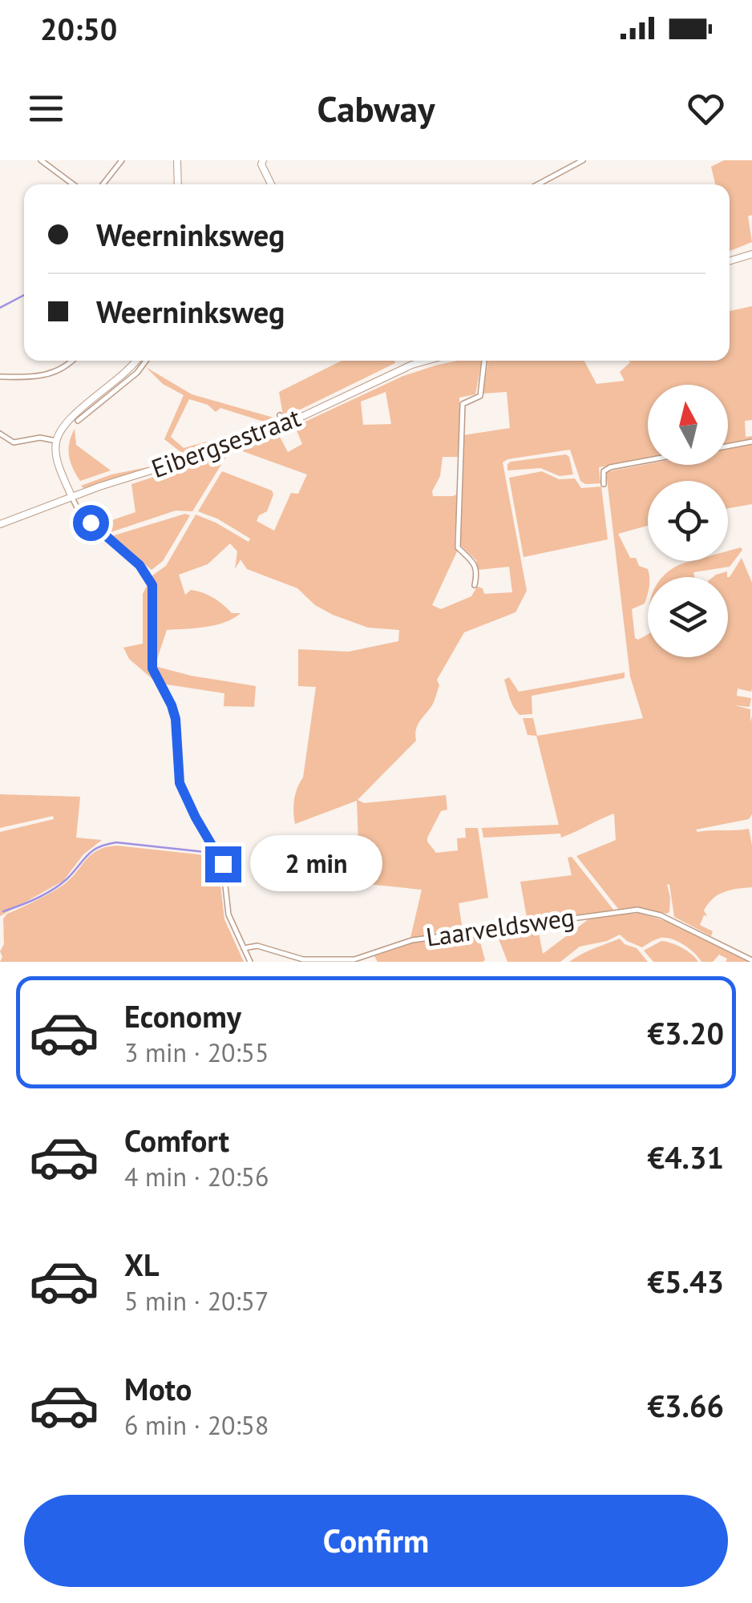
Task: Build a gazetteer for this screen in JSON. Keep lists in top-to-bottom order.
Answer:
{
  "streets": {
    "main road": ["Eibergsestraat"],
    "street": ["Laarveldsweg"]
  },
  "north": "top",
  "page": {
    "status": "20:50",
    "header": "Cabway",
    "banner": ["Weerninksweg", "Weerninksweg"],
    "bubble": "2 min",
    "list": [
      {
        "name": "Economy",
        "note": "3 min · 20:55",
        "value": "€3.20"
      },
      {
        "name": "Comfort",
        "note": "4 min · 20:56",
        "value": "€4.31"
      },
      {
        "name": "XL",
        "note": "5 min · 20:57",
        "value": "€5.43"
      },
      {
        "name": "Moto",
        "note": "6 min · 20:58",
        "value": "€3.66"
      }
    ],
    "buttons": "Confirm"
  }
}
